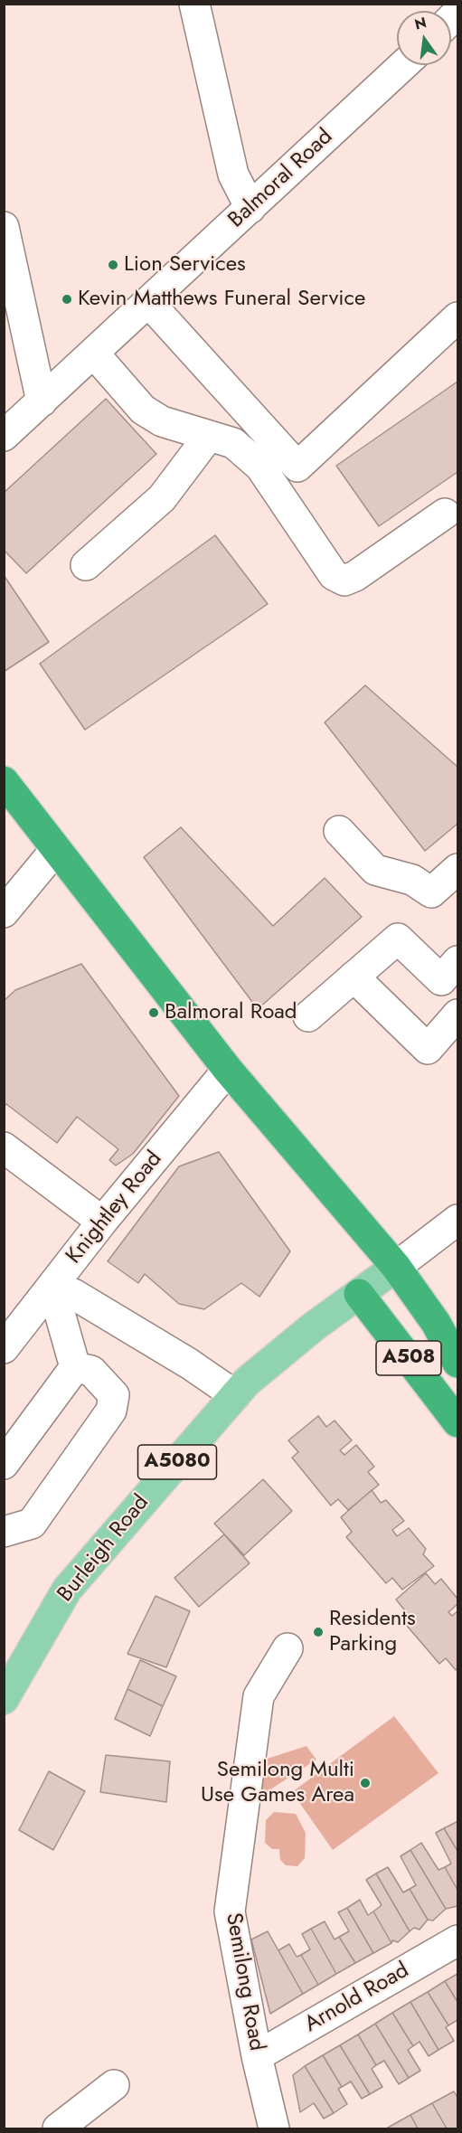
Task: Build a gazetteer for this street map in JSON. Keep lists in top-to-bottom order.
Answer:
{
  "streets": {
    "highway": ["A508"],
    "main road": ["A5080", "Burleigh Road"],
    "street": [
      "Balmoral Road",
      "Knightley Road",
      "Semilong Road",
      "Arnold Road"
    ]
  },
  "crossings": [
    ["Knightley Road", "A508"],
    ["A508", "Burleigh Road"],
    ["Semilong Road", "Arnold Road"]
  ],
  "places": [
    "Lion Services",
    "Kevin Matthews Funeral Service",
    "Balmoral Road",
    "Residents Parking",
    "Semilong Multi Use Games Area"
  ],
  "north": "top"
}
